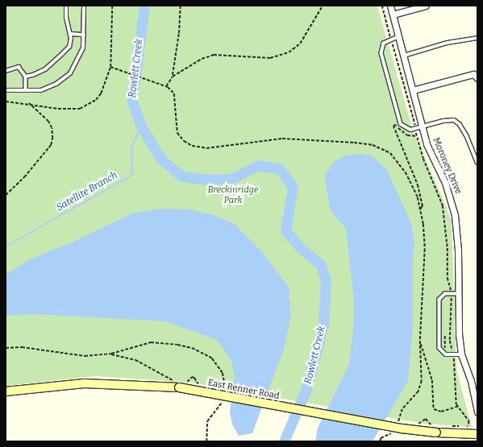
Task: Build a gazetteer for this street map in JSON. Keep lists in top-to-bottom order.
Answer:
{
  "streets": {
    "main road": ["East Renner Road"],
    "street": ["Moroney Drive"]
  },
  "water": ["Rowlett Creek", "Satellite Branch"],
  "parks": ["Breckinridge Park"]
}
